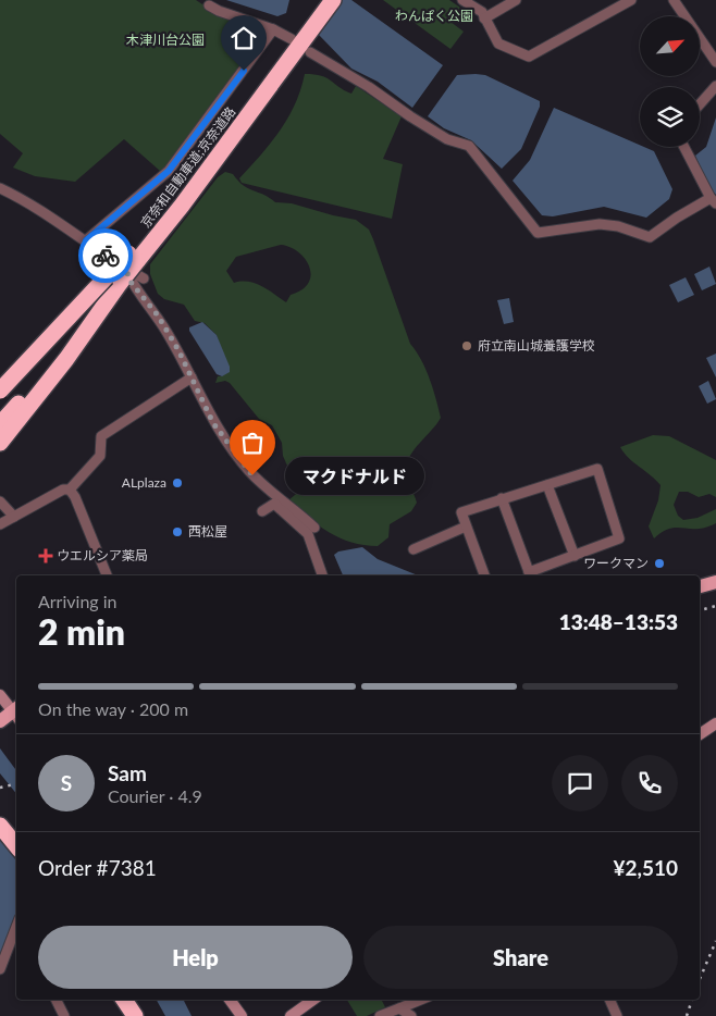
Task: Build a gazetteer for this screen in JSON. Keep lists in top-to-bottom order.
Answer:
{
  "streets": {
    "highway": ["京奈和自動車道;京奈道路"]
  },
  "parks": ["わんぱく公園", "木津川台公園"],
  "places": {
    "other": [
      "府立南山城養護学校",
      "マクドナルド",
      "ALplaza",
      "西松屋",
      "ワークマン"
    ],
    "health": ["ウエルシア薬局"]
  },
  "north": "top right",
  "page": {
    "bubble": "マクドナルド",
    "heading": ["2 min", "Arriving in", "13:48–13:53"],
    "panel": [
      "Sam",
      "Courier · 4.9",
      "Order #7381",
      "¥2,510"
    ],
    "bar": "On the way · 200 m",
    "round": "S",
    "buttons": ["Help", "Share"]
  }
}
